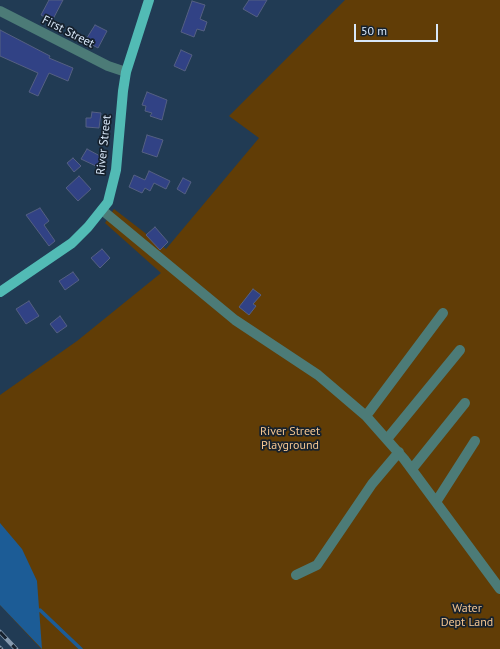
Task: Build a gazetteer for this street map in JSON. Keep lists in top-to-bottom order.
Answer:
{
  "streets": {
    "main road": ["River Street"],
    "street": ["First Street"]
  },
  "crossings": [
    ["First Street", "River Street"]
  ],
  "parks": ["River Street Playground", "Water Dept Land"],
  "scale_bar": "50 m"
}
